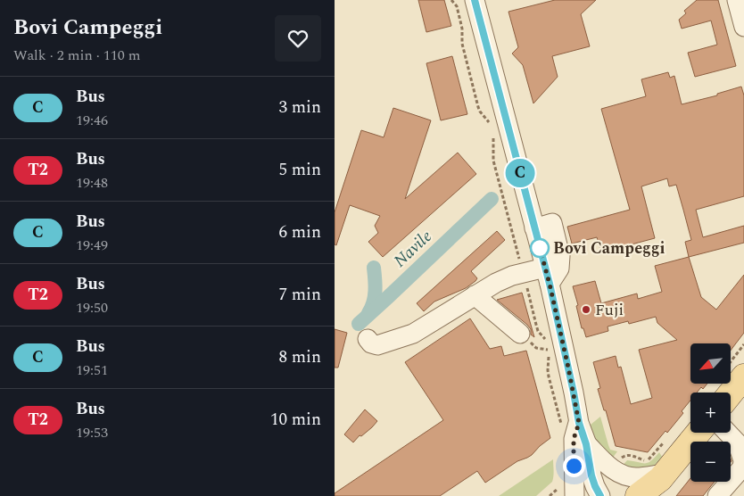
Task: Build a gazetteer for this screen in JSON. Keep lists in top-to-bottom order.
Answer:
{
  "water": ["Navile"],
  "places": ["Bovi Campeggi", "Fuji"],
  "lines": ["bus line C"],
  "north": "bottom left",
  "page": {
    "heading": ["Bovi Campeggi", "Walk · 2 min · 110 m"],
    "on_map": "C",
    "list": [
      {
        "mark": "C",
        "name": "Bus",
        "note": "19:46",
        "value": "3 min"
      },
      {
        "mark": "T2",
        "name": "Bus",
        "note": "19:48",
        "value": "5 min"
      },
      {
        "mark": "C",
        "name": "Bus",
        "note": "19:49",
        "value": "6 min"
      },
      {
        "mark": "T2",
        "name": "Bus",
        "note": "19:50",
        "value": "7 min"
      },
      {
        "mark": "C",
        "name": "Bus",
        "note": "19:51",
        "value": "8 min"
      },
      {
        "mark": "T2",
        "name": "Bus",
        "note": "19:53",
        "value": "10 min"
      }
    ],
    "map_buttons": ["+", "−"]
  }
}
